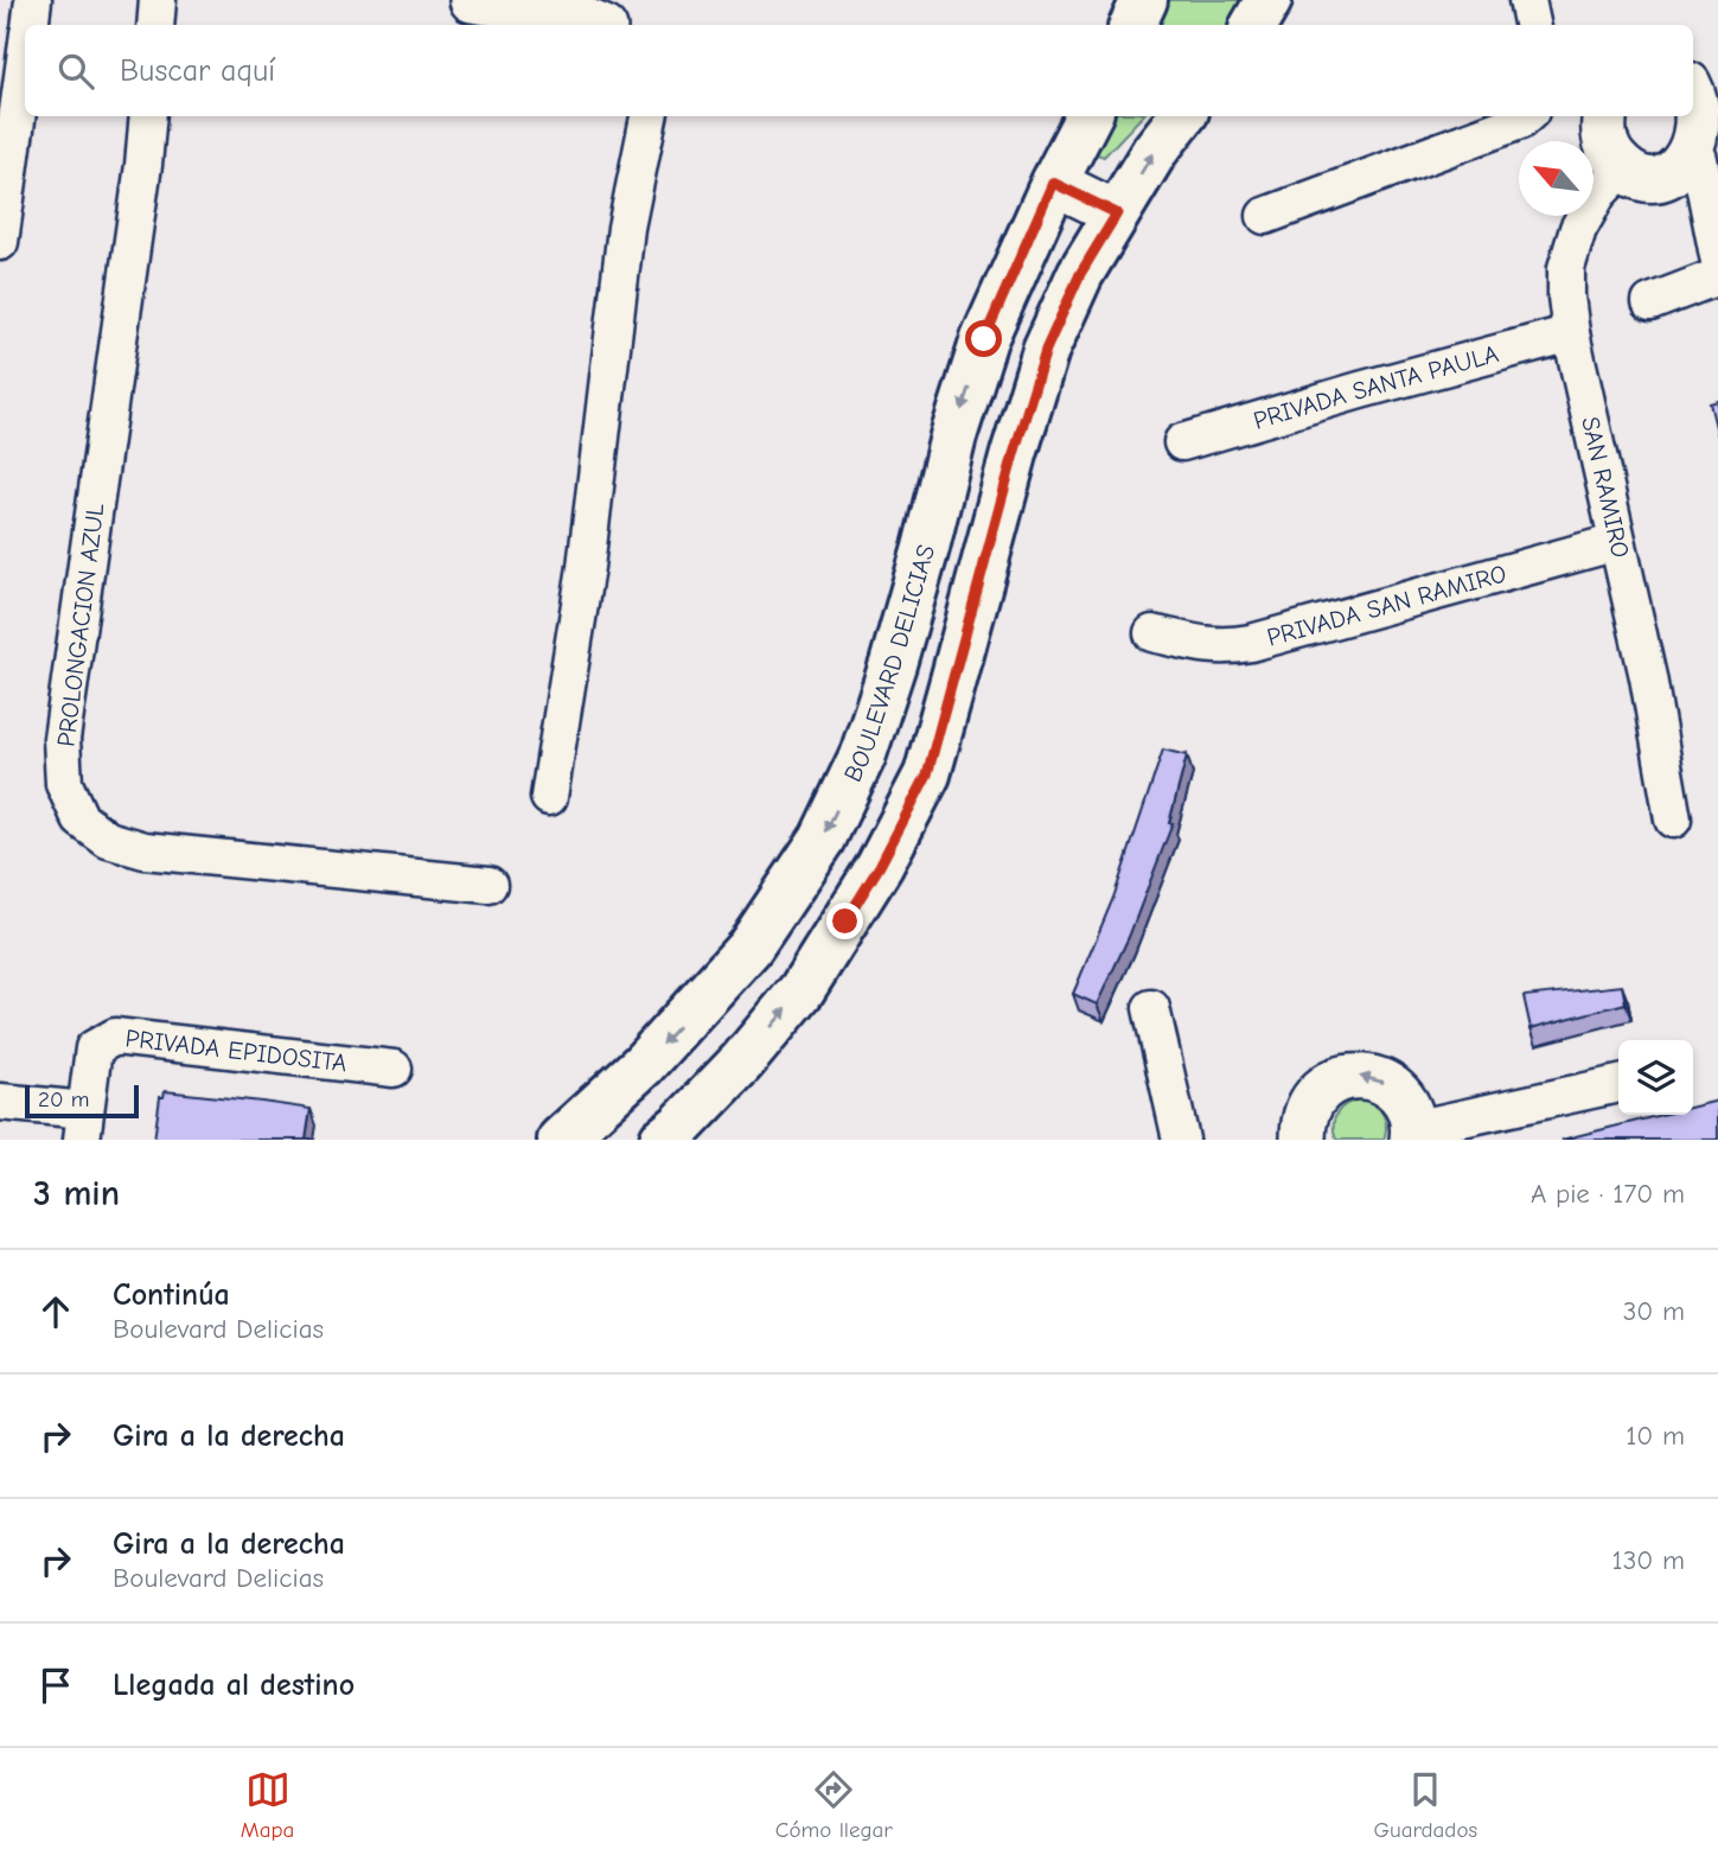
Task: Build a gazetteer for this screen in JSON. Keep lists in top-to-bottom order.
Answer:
{
  "streets": {
    "main road": ["BOULEVARD DELICIAS"],
    "street": [
      "PRIVADA SANTA PAULA",
      "SAN RAMIRO",
      "PRIVADA SAN RAMIRO",
      "PROLONGACION AZUL",
      "PRIVADA EPIDOSITA"
    ]
  },
  "crossings": [
    ["PRIVADA SANTA PAULA", "SAN RAMIRO"],
    ["SAN RAMIRO", "PRIVADA SAN RAMIRO"]
  ],
  "scale_bar": "20 m",
  "north": "top left",
  "page": {
    "search": "Buscar aquí",
    "scale": "20 m",
    "heading": ["3 min", "A pie · 170 m"],
    "list": [
      ["Continúa", "Boulevard Delicias", "30 m"],
      ["Gira a la derecha", "10 m"],
      ["Gira a la derecha", "Boulevard Delicias", "130 m"],
      "Llegada al destino"
    ],
    "nav": ["Mapa", "Cómo llegar", "Guardados"]
  }
}
